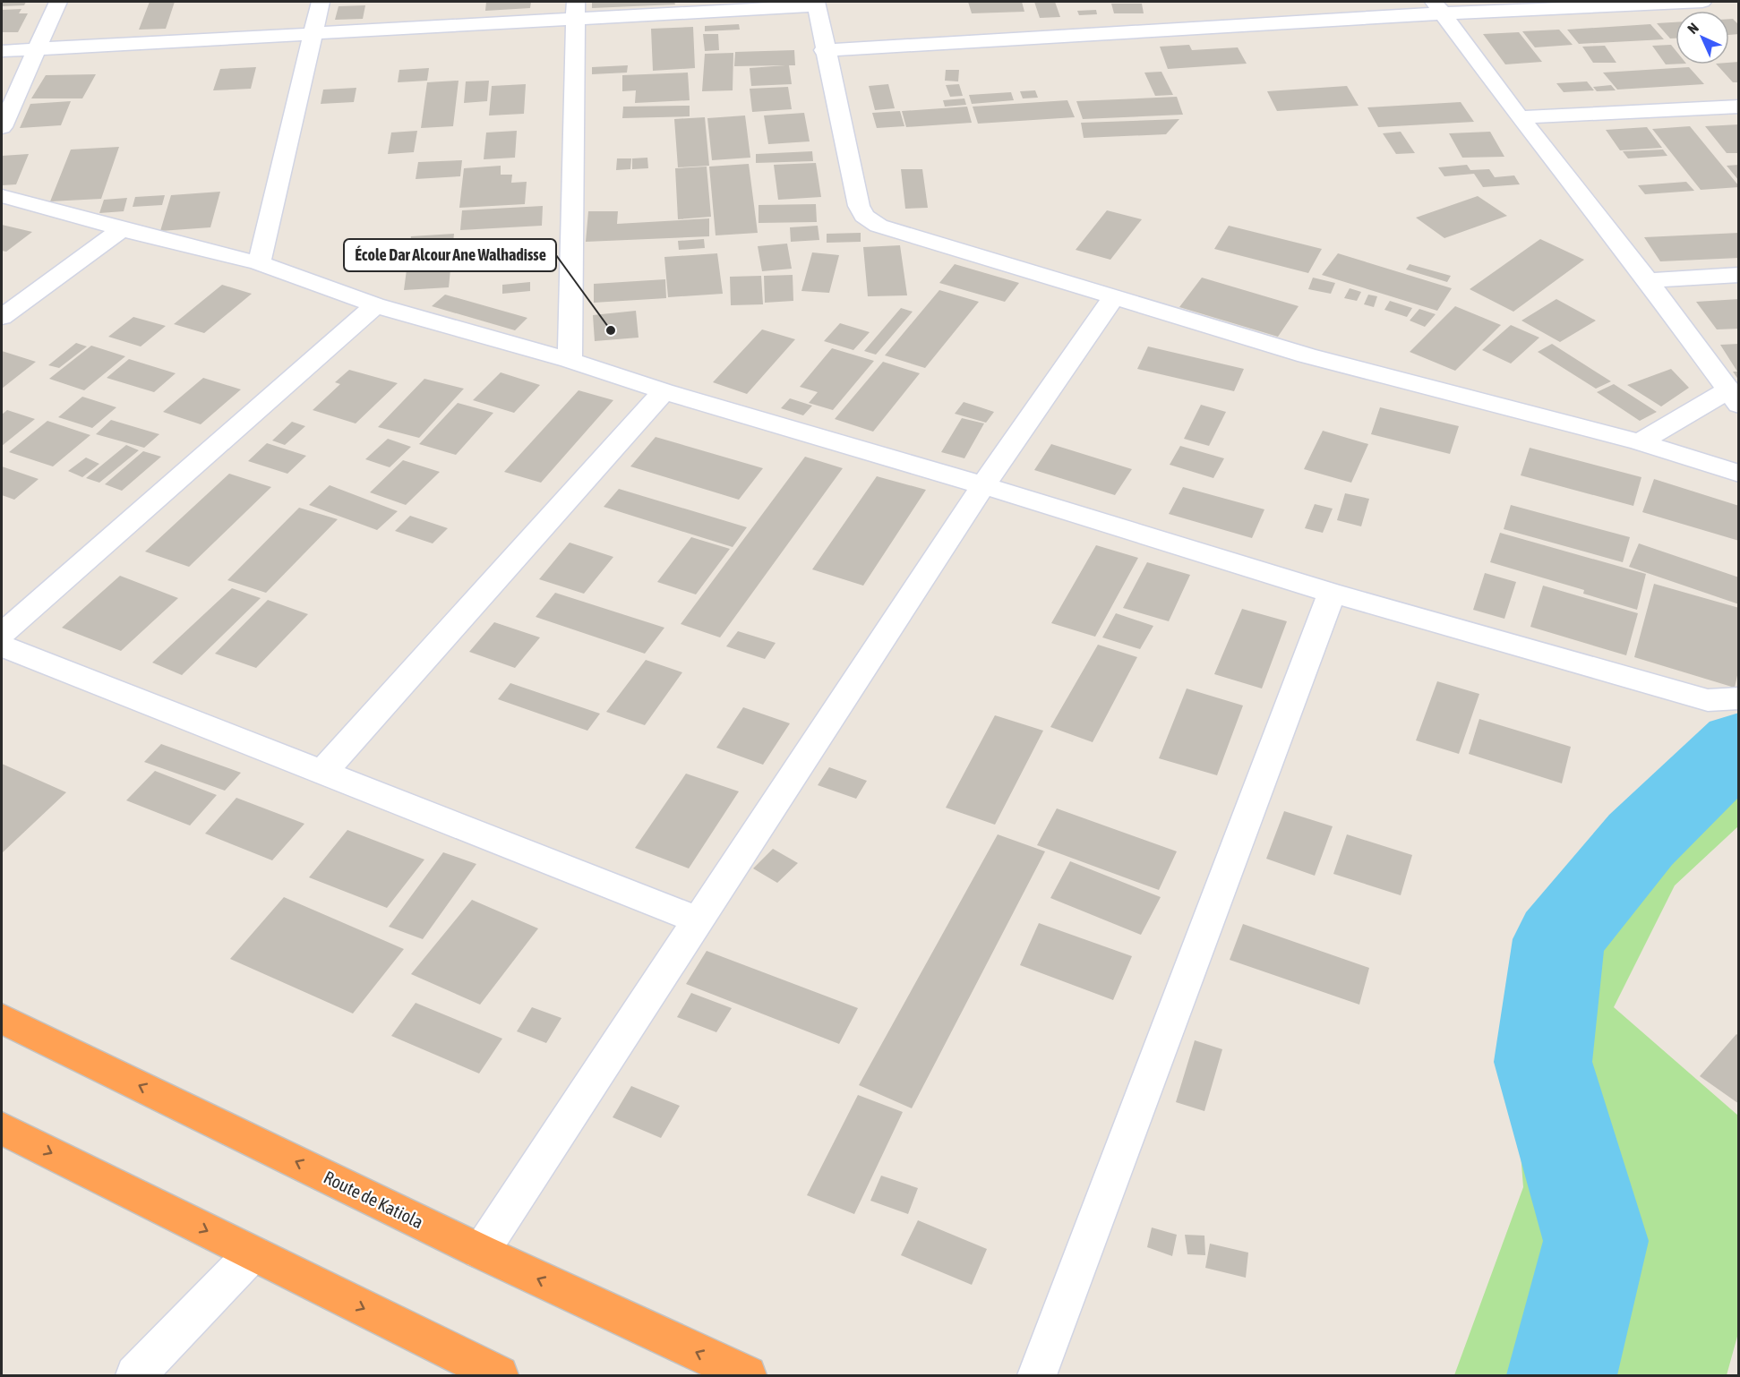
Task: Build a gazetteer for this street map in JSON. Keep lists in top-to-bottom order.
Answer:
{
  "streets": {
    "highway": ["Route de Katiola"]
  },
  "places": ["École Dar Alcour Ane Walhadisse"],
  "north": "top left"
}
